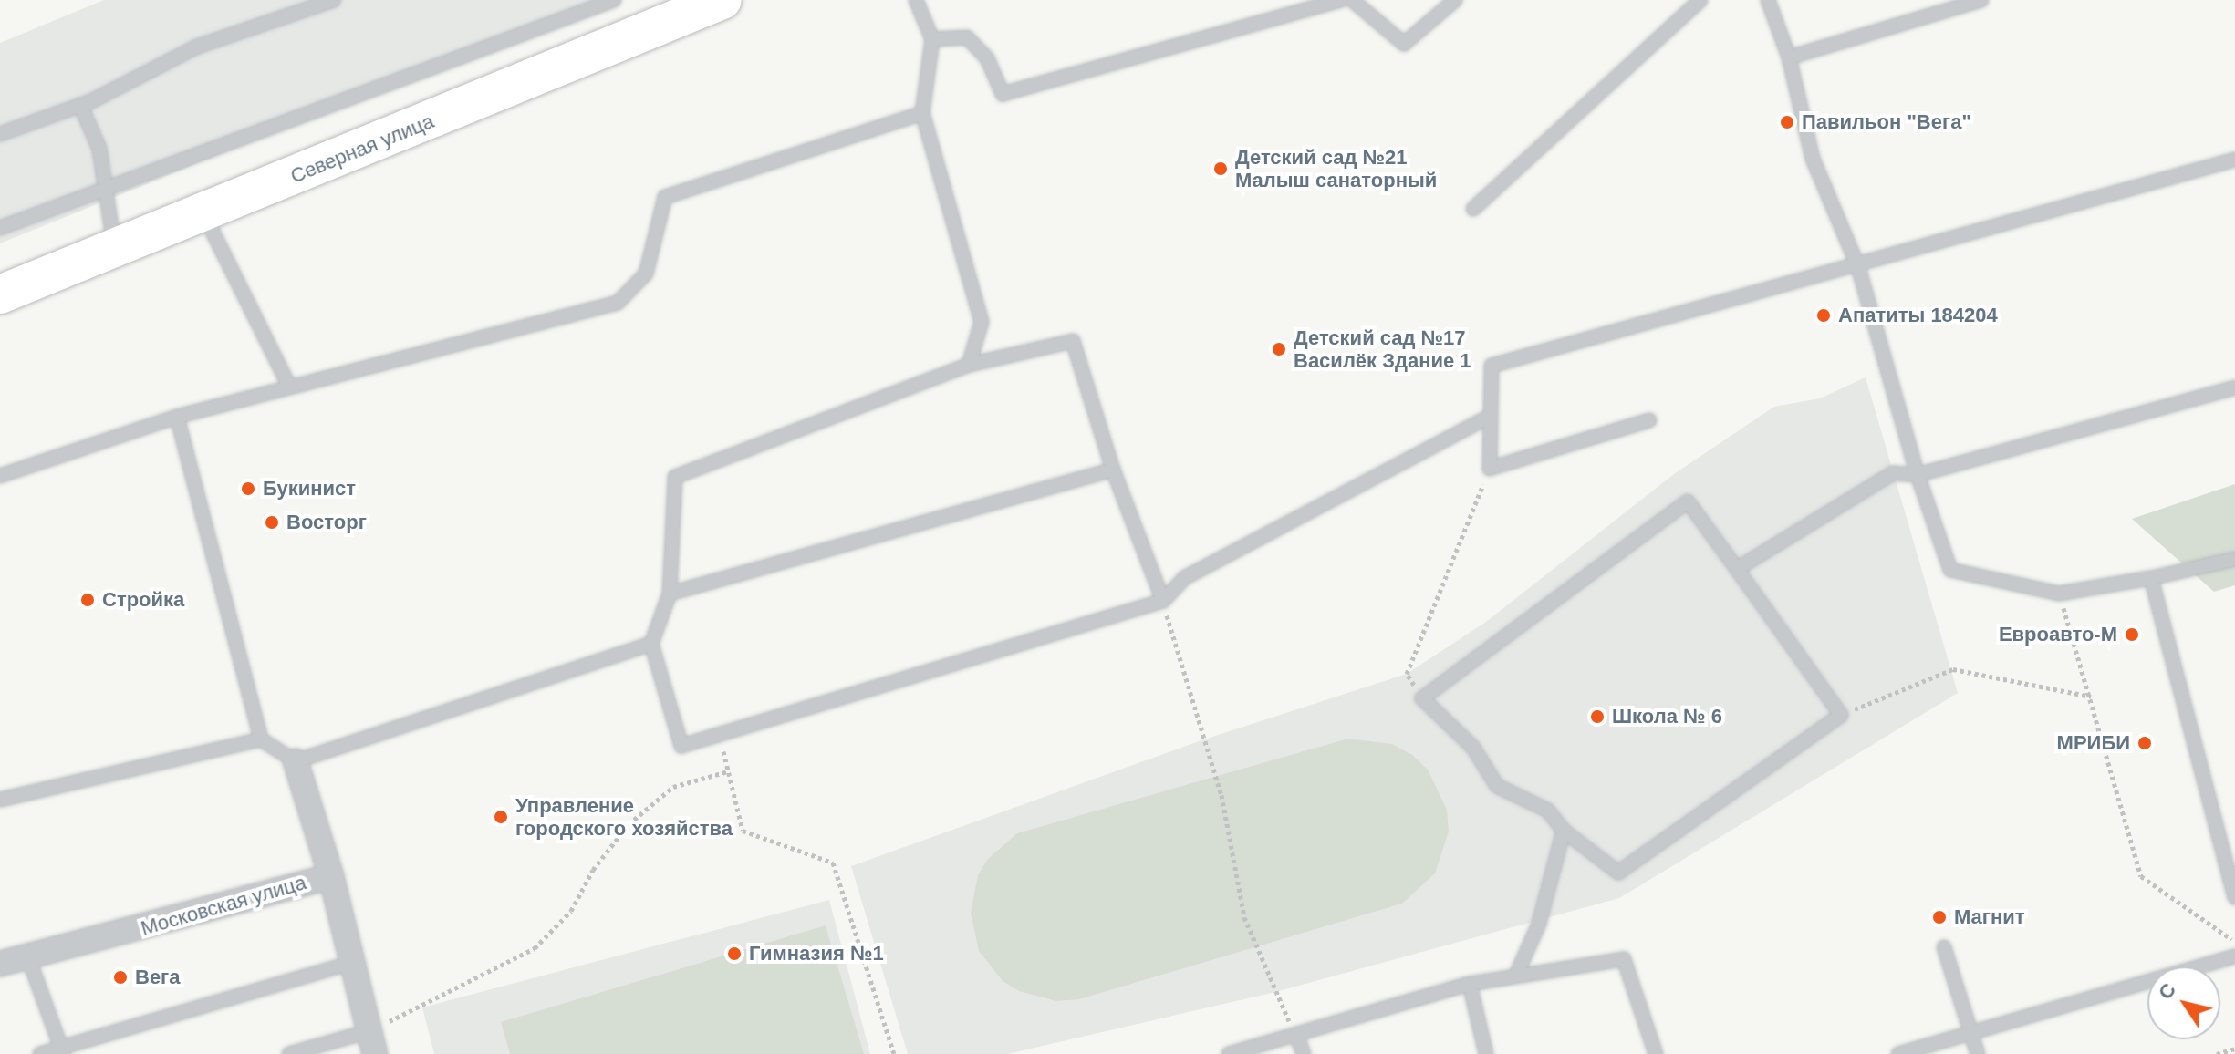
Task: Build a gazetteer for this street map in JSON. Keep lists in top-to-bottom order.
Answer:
{
  "streets": {
    "main road": ["Северная улица"],
    "street": ["Московская улица"]
  },
  "places": [
    "Павильон \"Вега\"",
    "Детский сад №21 Малыш санаторный",
    "Апатиты 184204",
    "Детский сад №17 Василёк Здание 1",
    "Букинист",
    "Восторг",
    "Стройка",
    "Евроавто-М",
    "Школа № 6",
    "МРИБИ",
    "Управление городского хозяйства",
    "Магнит",
    "Гимназия №1",
    "Вега"
  ],
  "north": "top left"
}
